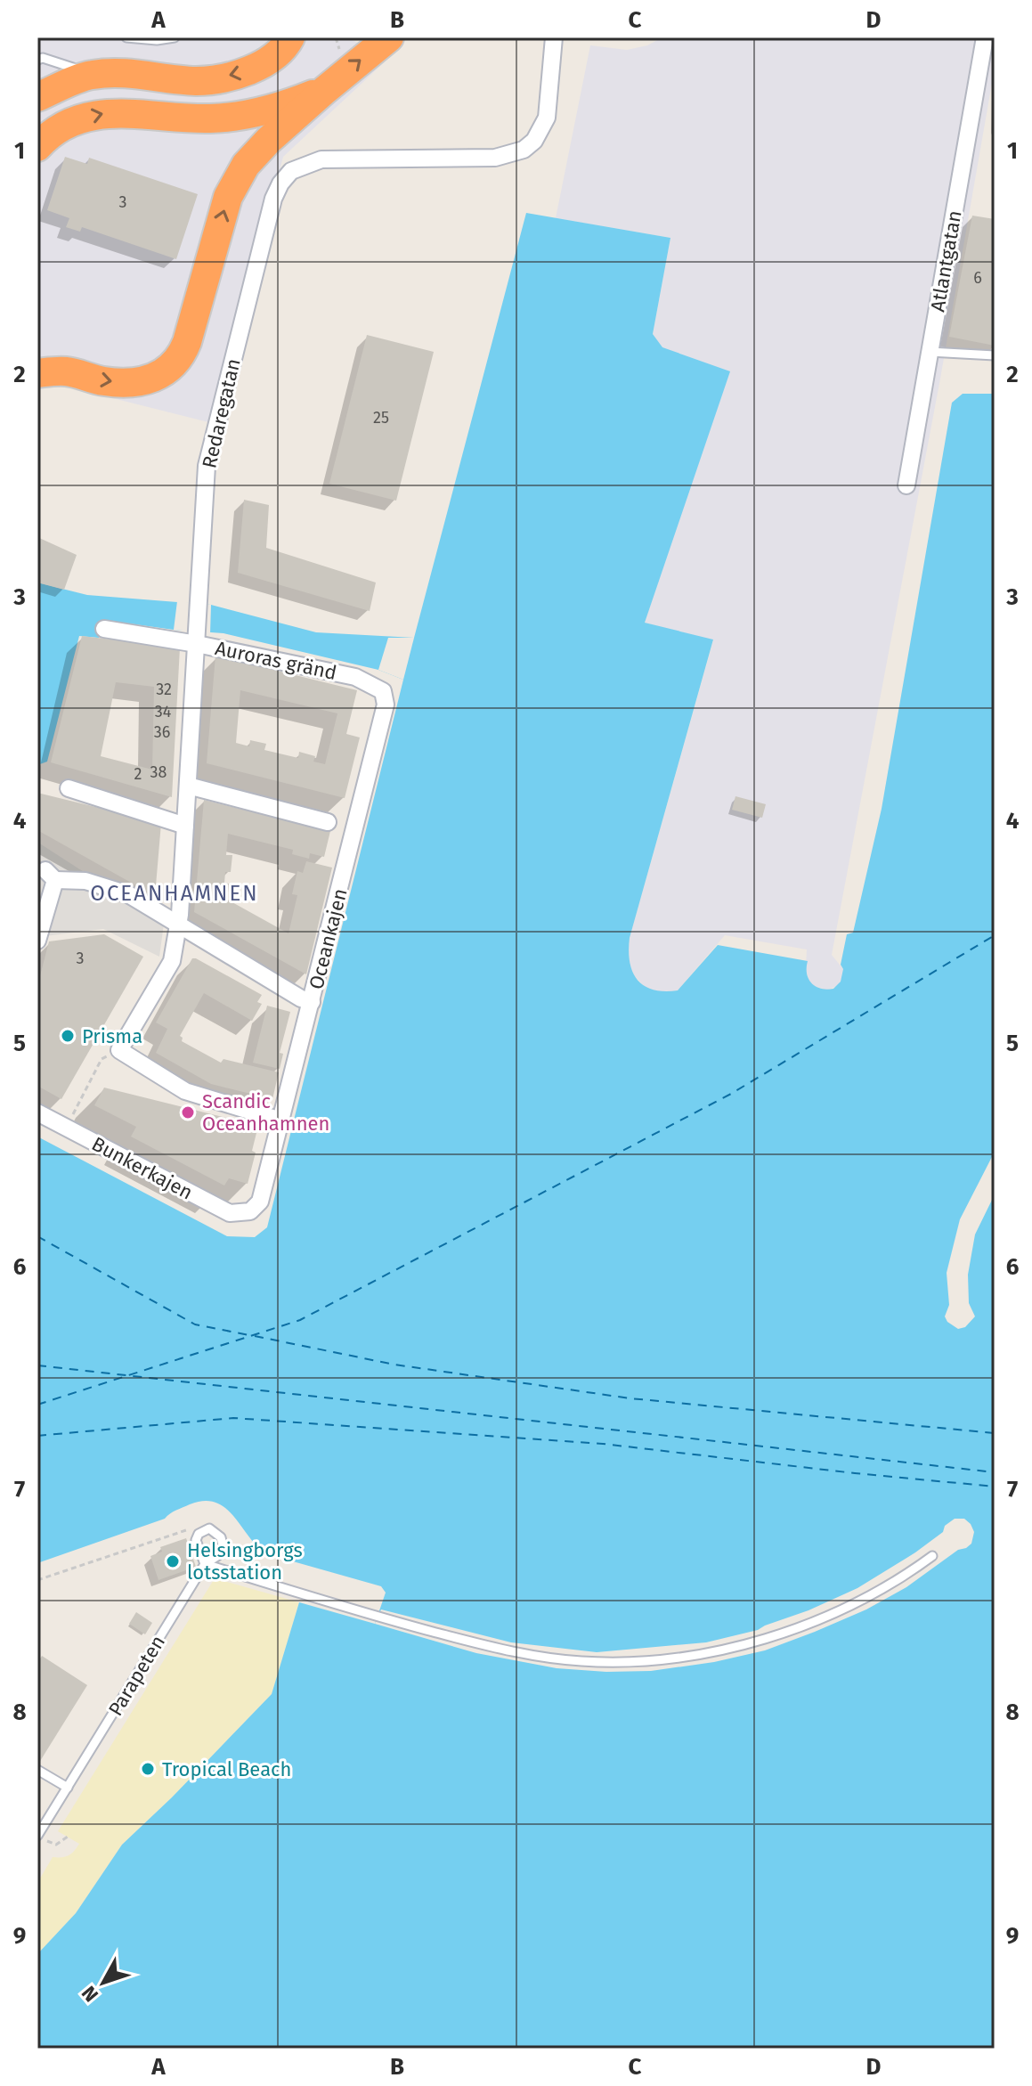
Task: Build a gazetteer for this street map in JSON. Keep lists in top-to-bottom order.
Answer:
{
  "streets": {
    "street": [
      "Atlantgatan",
      "Redaregatan",
      "Auroras gränd",
      "Oceankajen",
      "Bunkerkajen"
    ],
    "lane": ["Parapeten"]
  },
  "crossings": [
    ["Redaregatan", "Auroras gränd"],
    ["Auroras gränd", "Oceankajen"],
    ["Oceankajen", "Bunkerkajen"]
  ],
  "districts": ["OCEANHAMNEN"],
  "places": [
    "Prisma",
    "Scandic Oceanhamnen",
    "Helsingborgs lotsstation",
    "Tropical Beach"
  ],
  "house_numbers": [
    "3",
    "6",
    "25",
    "32",
    "34",
    "36",
    "38",
    "2",
    "3"
  ],
  "north": "bottom left",
  "grid": {
    "columns": [
      "A",
      "B",
      "C",
      "D"
    ],
    "rows": [
      "1",
      "2",
      "3",
      "4",
      "5",
      "6",
      "7",
      "8",
      "9"
    ]
  }
}
